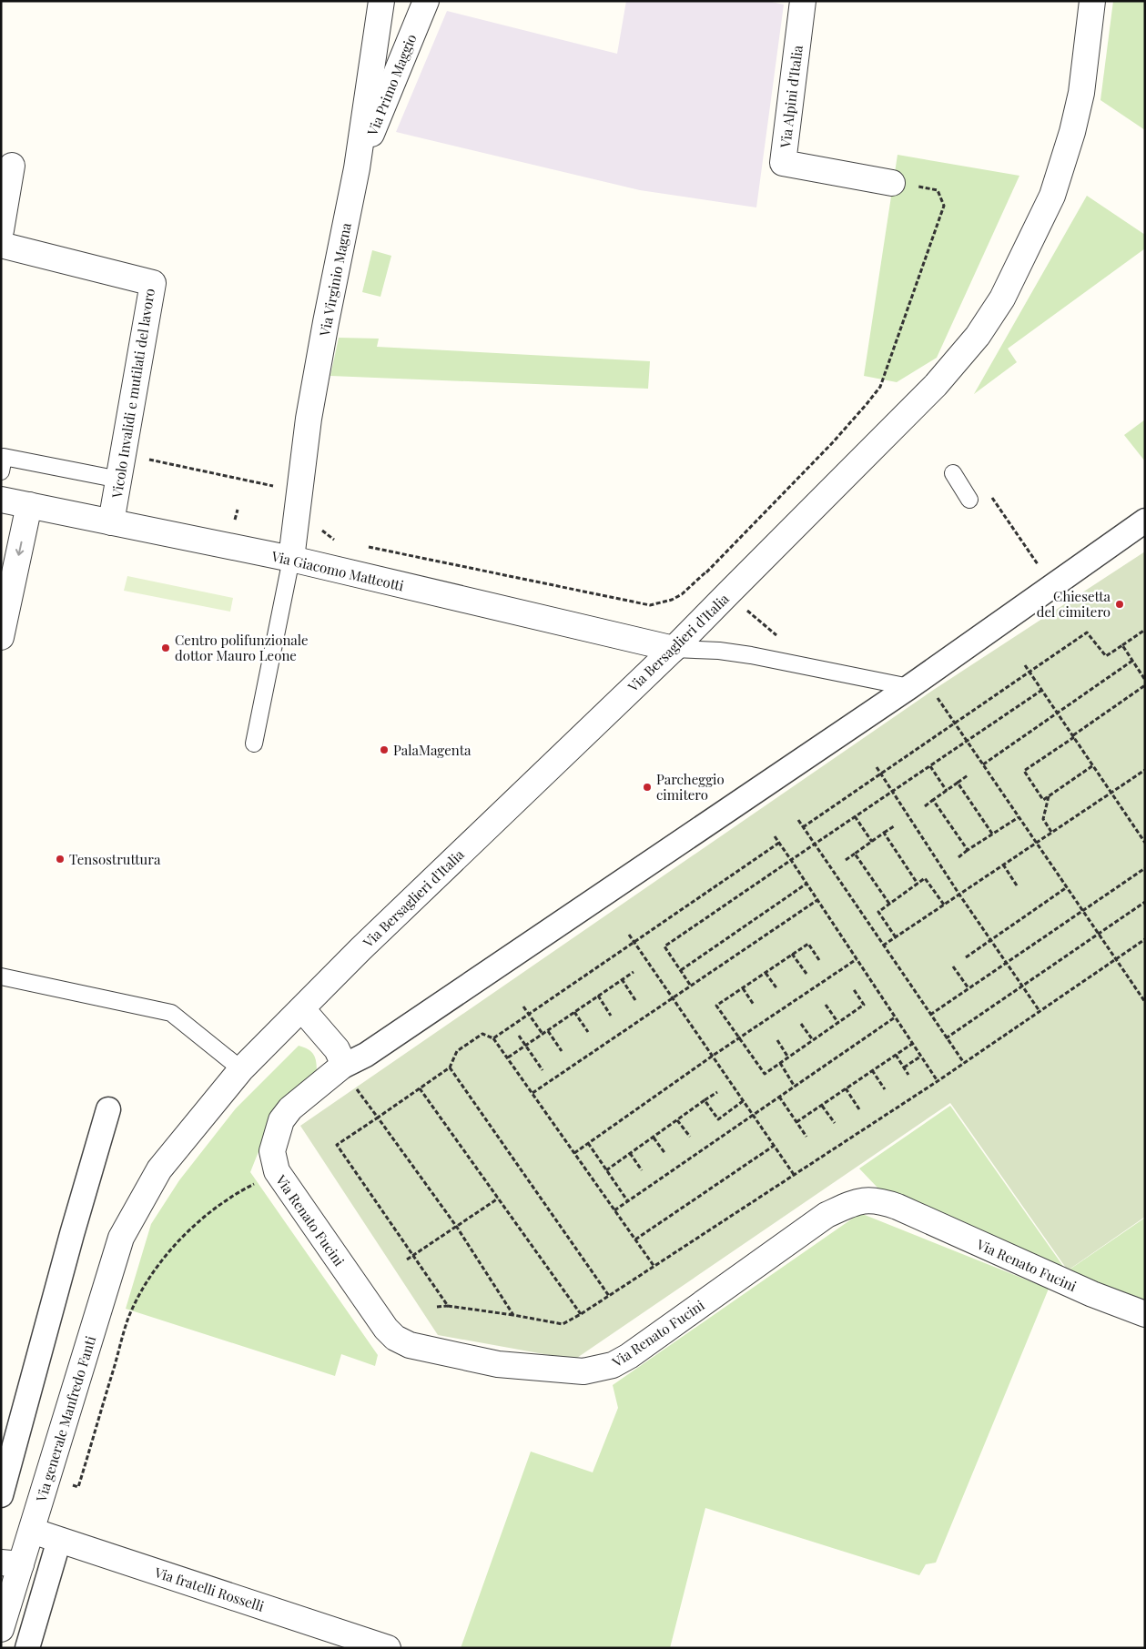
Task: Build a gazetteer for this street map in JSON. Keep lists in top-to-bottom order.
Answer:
{
  "streets": {
    "street": [
      "Via Primo Maggio",
      "Via Alpini d'Italia",
      "Via Virginio Magna",
      "Vicolo Invalidi e mutilati del lavoro",
      "Via Giacomo Matteotti",
      "Via Bersaglieri d'Italia",
      "Via Renato Fucini",
      "Via generale Manfredo Fanti",
      "Via fratelli Rosselli"
    ]
  },
  "crossings": [
    ["Via Primo Maggio", "Via Virginio Magna"],
    ["Via Virginio Magna", "Via Giacomo Matteotti"],
    ["Vicolo Invalidi e mutilati del lavoro", "Via Giacomo Matteotti"],
    ["Via Giacomo Matteotti", "Via Bersaglieri d'Italia"],
    ["Via Bersaglieri d'Italia", "Via generale Manfredo Fanti"],
    ["Via generale Manfredo Fanti", "Via fratelli Rosselli"]
  ],
  "places": [
    "Chiesetta del cimitero",
    "Centro polifunzionale dottor Mauro Leone",
    "PalaMagenta",
    "Parcheggio cimitero",
    "Tensostruttura"
  ]
}
